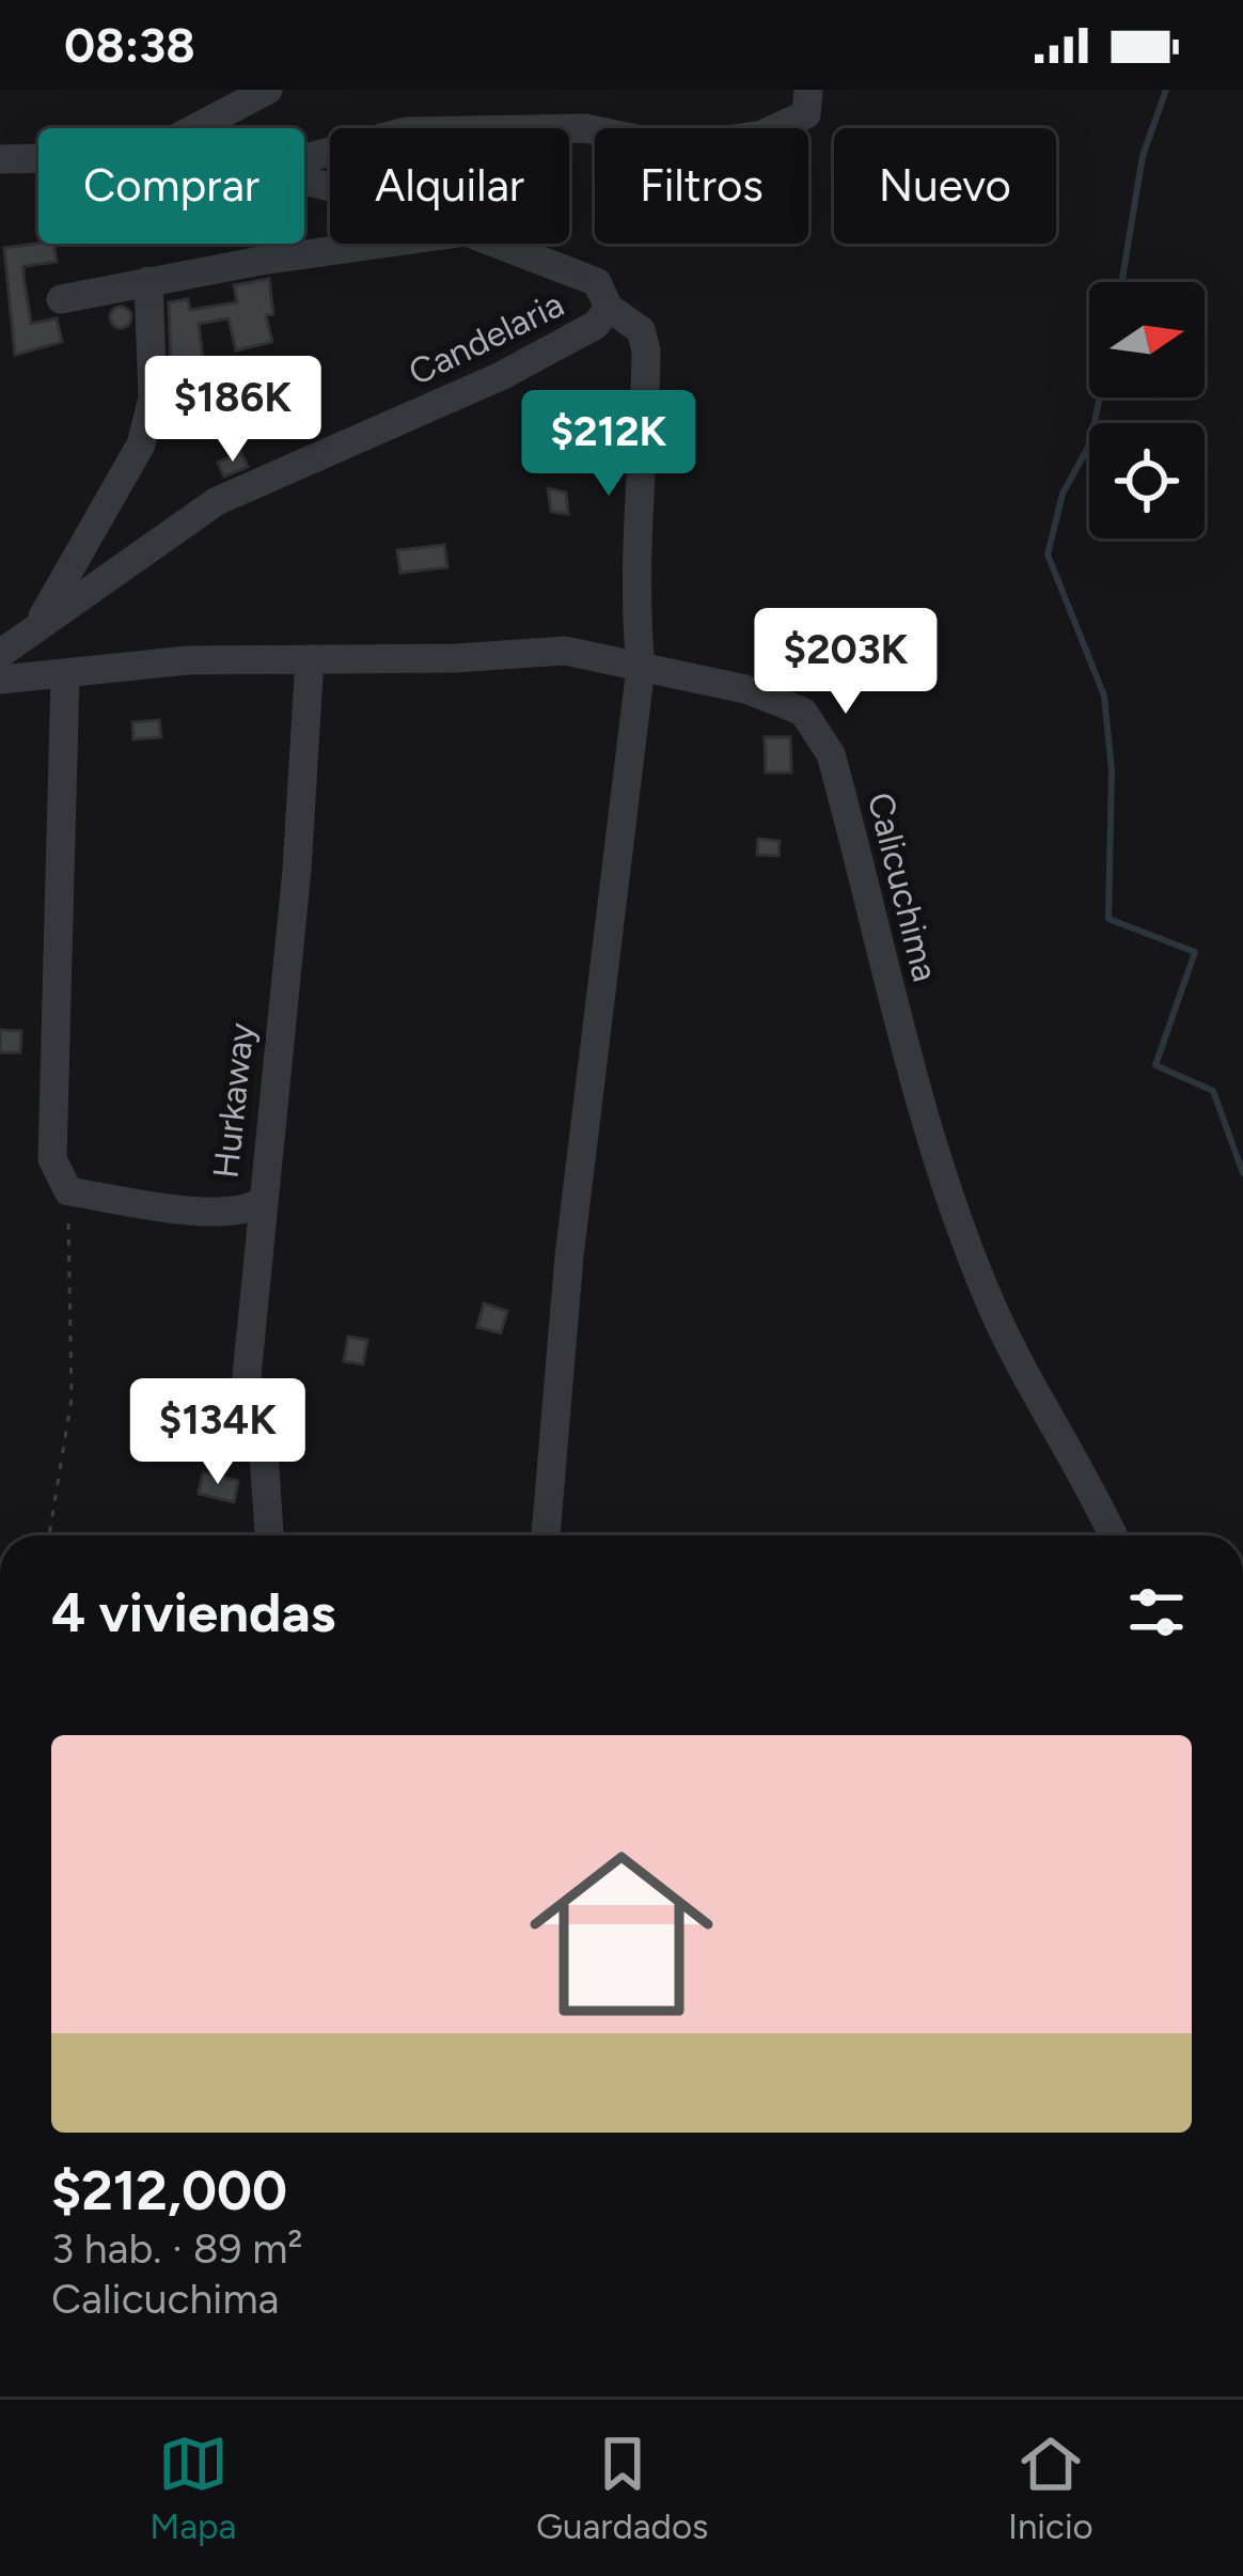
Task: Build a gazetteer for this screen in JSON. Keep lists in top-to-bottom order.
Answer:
{
  "streets": {
    "street": ["Candelaria", "Calicuchima", "Hurkaway"]
  },
  "crossings": [
    ["Calicuchima", "Hurkaway"]
  ],
  "north": "right",
  "page": {
    "status": "08:38",
    "chip": [
      "Comprar",
      "Alquilar",
      "Filtros",
      "Nuevo"
    ],
    "price": [
      "$186K",
      "$212K",
      "$203K",
      "$134K"
    ],
    "heading": "4 viviendas",
    "list": [
      {
        "name": "$212,000",
        "note": "3 hab. · 89 m² · Calicuchima"
      }
    ],
    "tabs": ["Mapa", "Guardados", "Inicio"]
  }
}
